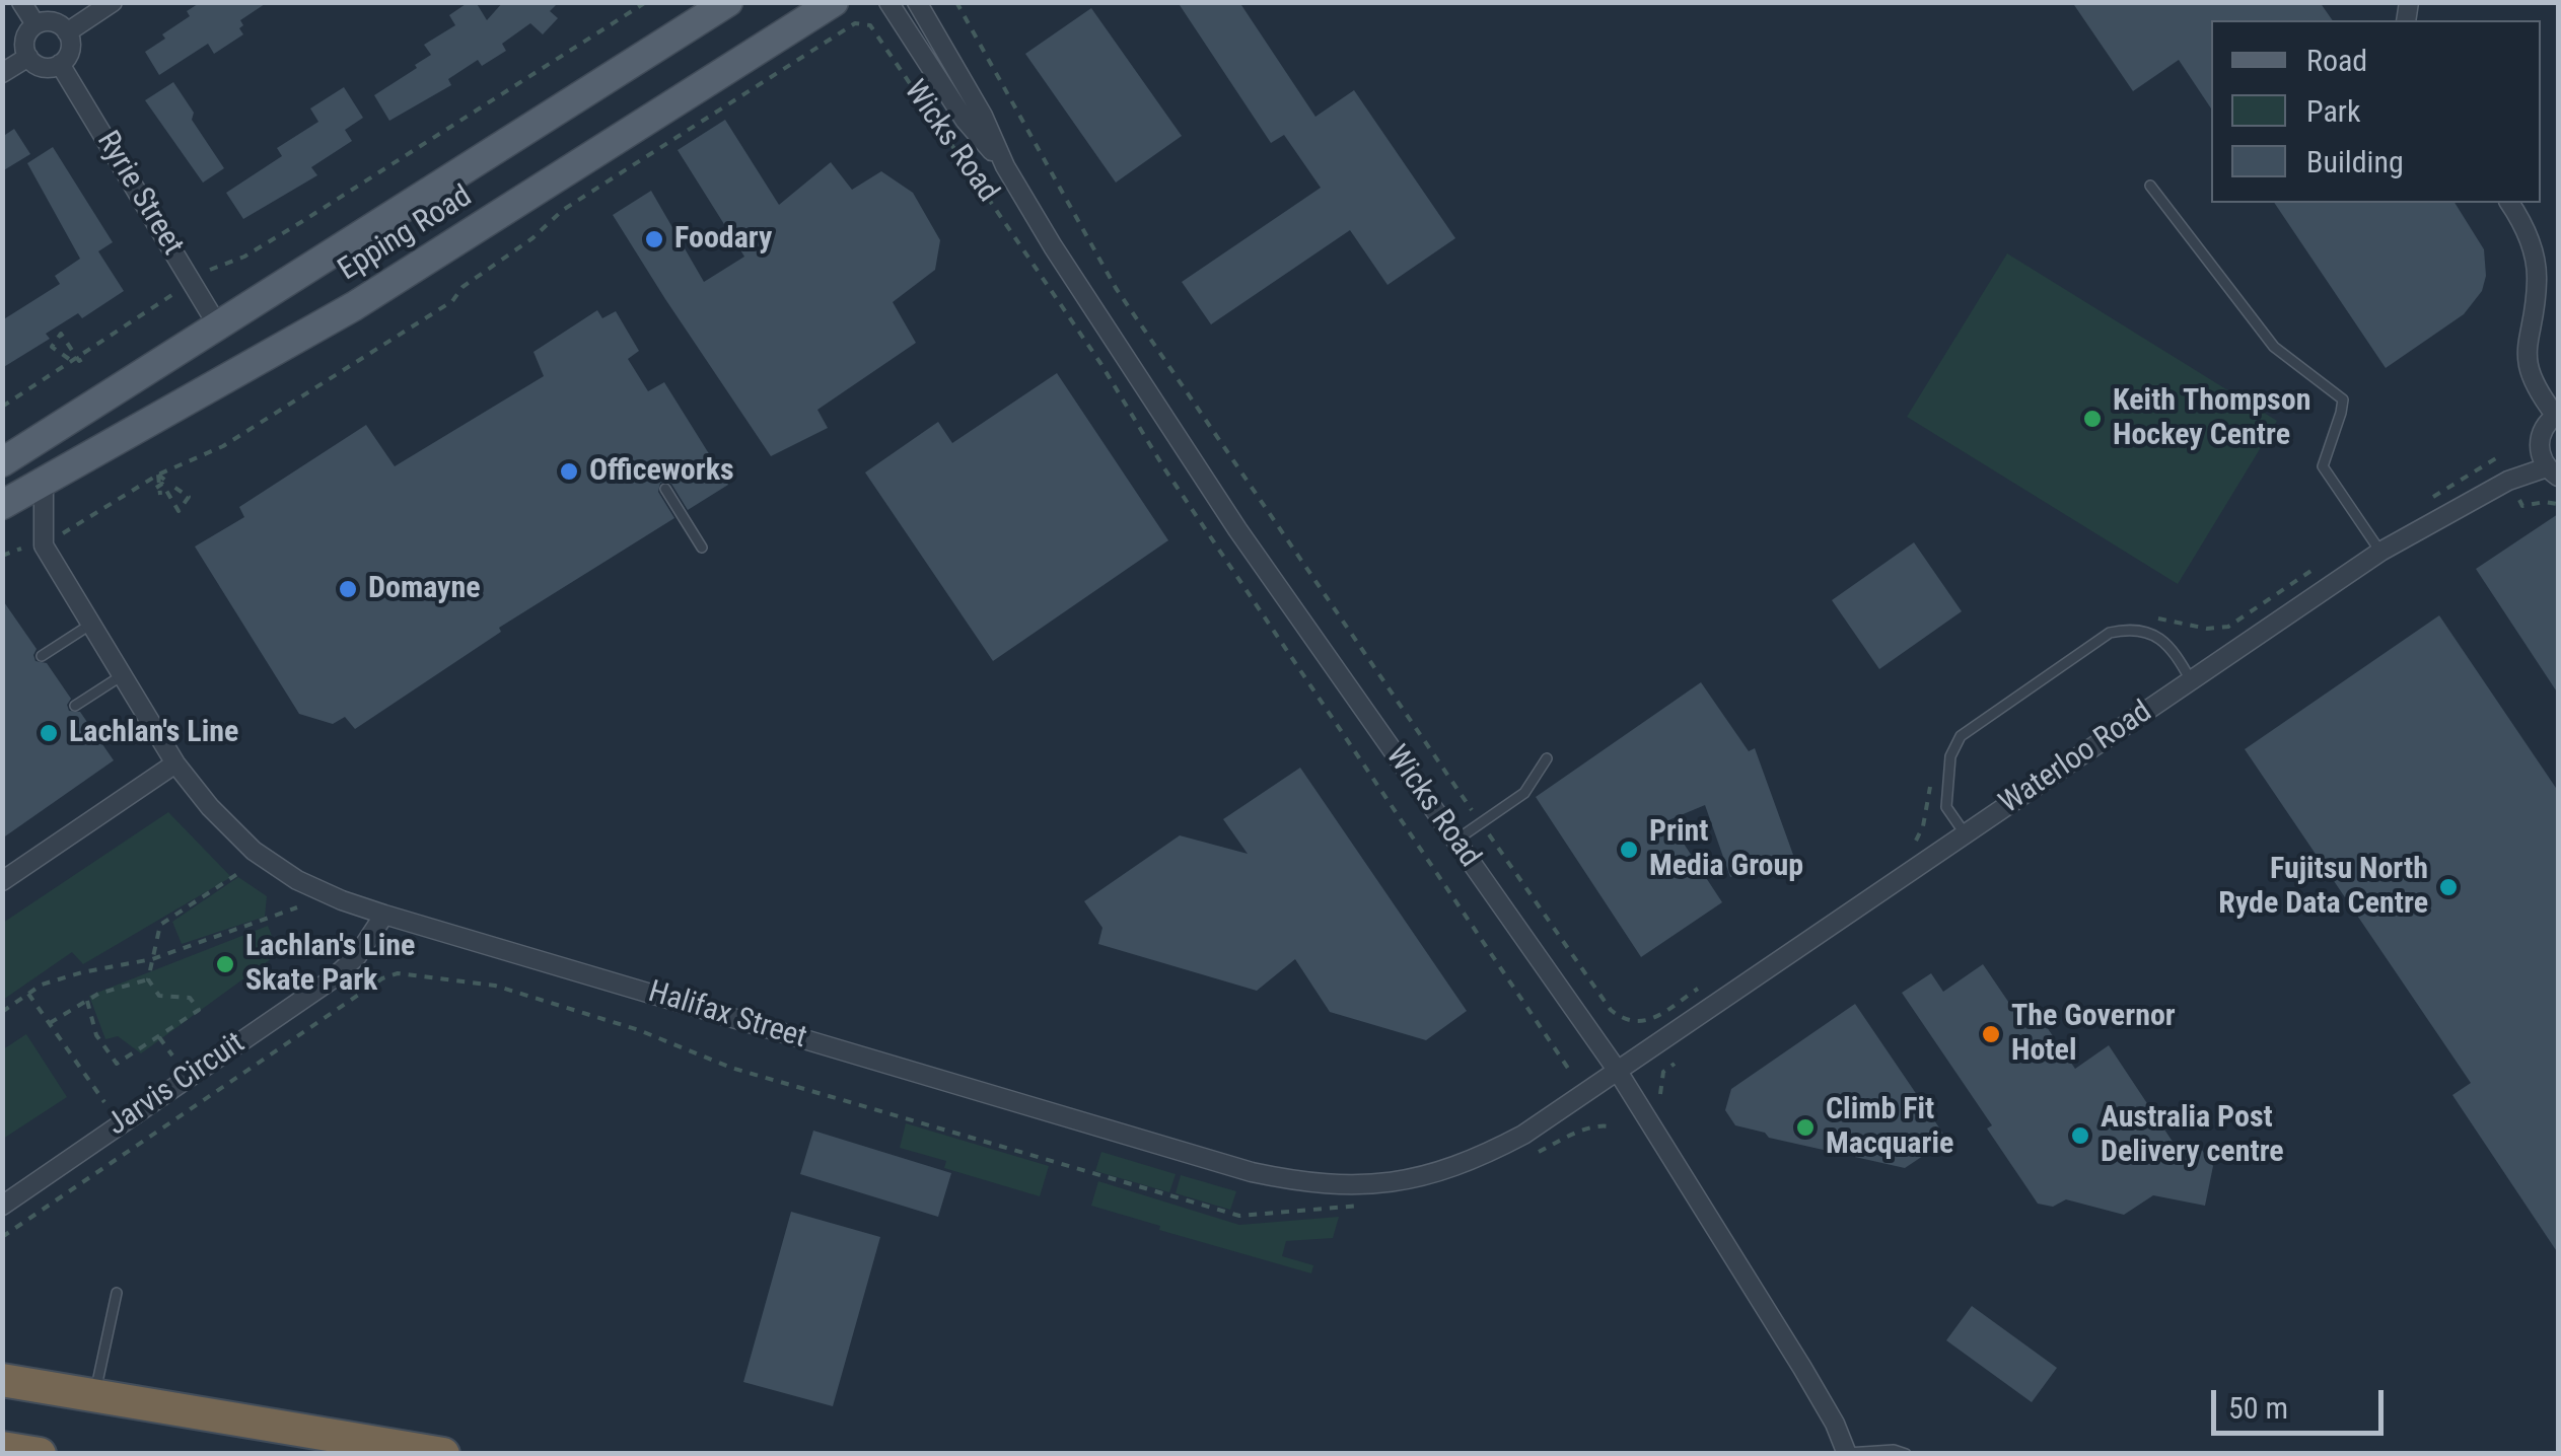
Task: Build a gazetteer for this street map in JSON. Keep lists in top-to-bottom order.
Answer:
{
  "streets": {
    "main road": ["Epping Road"],
    "street": [
      "Wicks Road",
      "Ryrie Street",
      "Waterloo Road",
      "Halifax Street",
      "Jarvis Circuit"
    ]
  },
  "crossings": [
    ["Wicks Road", "Waterloo Road"],
    ["Wicks Road", "Halifax Street"],
    ["Ryrie Street", "Epping Road"],
    ["Waterloo Road", "Halifax Street"],
    ["Halifax Street", "Jarvis Circuit"]
  ],
  "places": [
    "Foodary",
    "Keith Thompson Hockey Centre",
    "Officeworks",
    "Domayne",
    "Lachlan's Line",
    "Print Media Group",
    "Fujitsu North Ryde Data Centre",
    "Lachlan's Line Skate Park",
    "The Governor Hotel",
    "Climb Fit Macquarie",
    "Australia Post Delivery centre"
  ],
  "legend": ["Road", "Park", "Building"],
  "scale_bar": "50 m"
}
